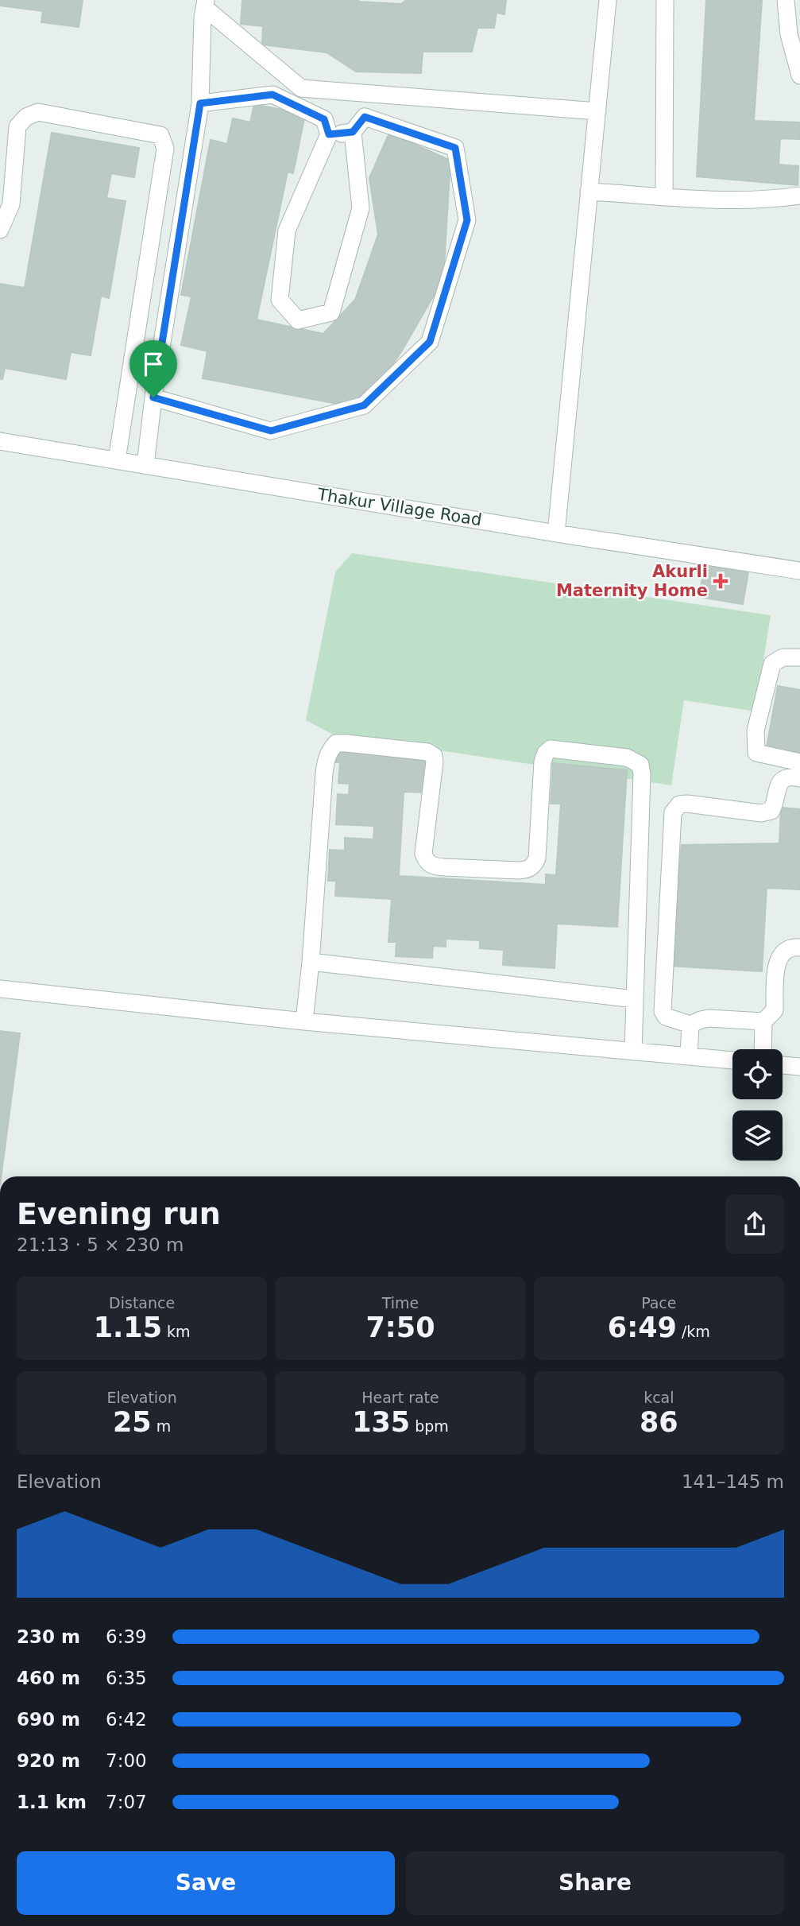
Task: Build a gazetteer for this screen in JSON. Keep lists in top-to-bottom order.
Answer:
{
  "streets": {
    "street": ["Thakur Village Road"]
  },
  "places": {
    "health": ["Akurli Maternity Home"]
  },
  "page": {
    "heading": ["Evening run", "21:13 · 5 × 230 m"],
    "stats": [
      ["Distance", "1.15 km"],
      ["Time", "7:50"],
      ["Pace", "6:49 /km"],
      ["Elevation", "25 m"],
      ["Heart rate", "135 bpm"],
      ["kcal", "86"]
    ],
    "chart": ["Elevation", "141–145 m"],
    "list": [
      {
        "name": "230 m",
        "note": "6:39"
      },
      {
        "name": "460 m",
        "note": "6:35"
      },
      {
        "name": "690 m",
        "note": "6:42"
      },
      {
        "name": "920 m",
        "note": "7:00"
      },
      {
        "name": "1.1 km",
        "note": "7:07"
      }
    ],
    "buttons": ["Save", "Share"]
  }
}
